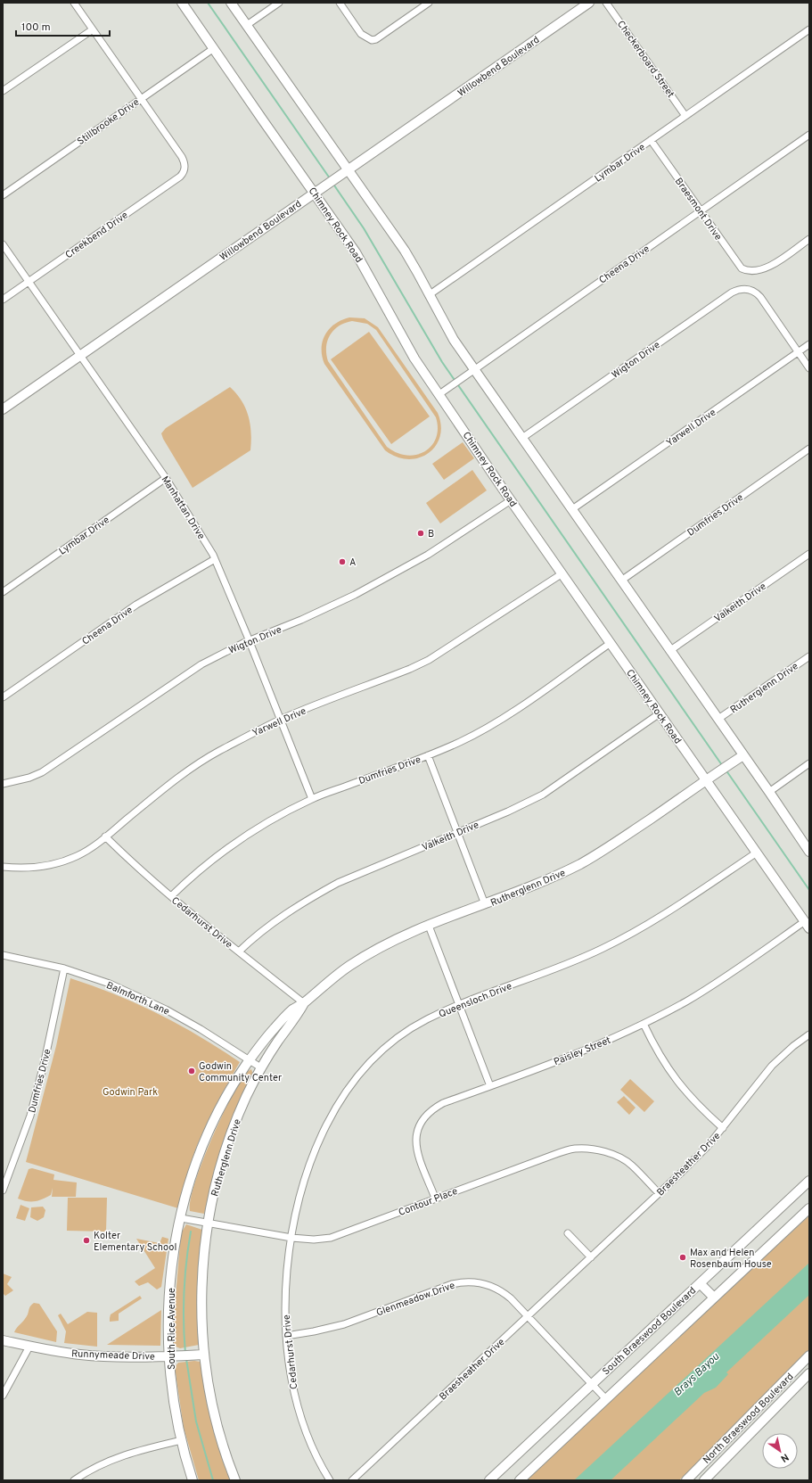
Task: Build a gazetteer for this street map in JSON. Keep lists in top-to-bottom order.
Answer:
{
  "streets": {
    "main road": [
      "Willowbend Boulevard",
      "Chimney Rock Road",
      "Rutherglenn Drive",
      "South Rice Avenue",
      "South Braeswood Boulevard",
      "Runnymeade Drive",
      "North Braeswood Boulevard"
    ],
    "street": [
      "Checkerboard Street",
      "Stillbrooke Drive",
      "Lymbar Drive",
      "Braesmont Drive",
      "Creekbend Drive",
      "Cheena Drive",
      "Wigton Drive",
      "Yarwell Drive",
      "Manhattan Drive",
      "Dumfries Drive",
      "Valkeith Drive",
      "Cedarhurst Drive",
      "Balmforth Lane",
      "Queensloch Drive",
      "Paisley Street",
      "Braesheather Drive",
      "Contour Place",
      "Glenmeadow Drive"
    ]
  },
  "crossings": [
    ["Checkerboard Street", "Lymbar Drive"],
    ["Willowbend Boulevard", "Chimney Rock Road"],
    ["Willowbend Boulevard", "Manhattan Drive"],
    ["Stillbrooke Drive", "Chimney Rock Road"],
    ["Stillbrooke Drive", "Creekbend Drive"],
    ["Lymbar Drive", "Braesmont Drive"],
    ["Lymbar Drive", "Manhattan Drive"],
    ["Braesmont Drive", "Cheena Drive"],
    ["Chimney Rock Road", "Cheena Drive"],
    ["Chimney Rock Road", "Wigton Drive"],
    ["Chimney Rock Road", "Yarwell Drive"],
    ["Chimney Rock Road", "Dumfries Drive"],
    ["Chimney Rock Road", "Valkeith Drive"],
    ["Chimney Rock Road", "Rutherglenn Drive"],
    ["Chimney Rock Road", "Queensloch Drive"],
    ["Chimney Rock Road", "Paisley Street"],
    ["Creekbend Drive", "Manhattan Drive"],
    ["Cheena Drive", "Manhattan Drive"],
    ["Wigton Drive", "Yarwell Drive"],
    ["Wigton Drive", "Manhattan Drive"],
    ["Yarwell Drive", "Manhattan Drive"],
    ["Yarwell Drive", "Cedarhurst Drive"],
    ["Manhattan Drive", "Dumfries Drive"],
    ["Dumfries Drive", "Cedarhurst Drive"],
    ["Dumfries Drive", "Balmforth Lane"],
    ["Valkeith Drive", "Cedarhurst Drive"],
    ["Rutherglenn Drive", "Cedarhurst Drive"],
    ["Rutherglenn Drive", "Balmforth Lane"],
    ["Rutherglenn Drive", "Contour Place"],
    ["Rutherglenn Drive", "South Rice Avenue"],
    ["Cedarhurst Drive", "Queensloch Drive"],
    ["Cedarhurst Drive", "Contour Place"],
    ["Cedarhurst Drive", "Glenmeadow Drive"],
    ["Queensloch Drive", "Contour Place"],
    ["Paisley Street", "Contour Place"],
    ["Braesheather Drive", "Contour Place"],
    ["Braesheather Drive", "Glenmeadow Drive"],
    ["Contour Place", "South Rice Avenue"],
    ["Glenmeadow Drive", "South Braeswood Boulevard"],
    ["South Rice Avenue", "Runnymeade Drive"]
  ],
  "water": ["Brays Bayou"],
  "parks": ["Godwin Park"],
  "places": [
    "B",
    "A",
    "Godwin Community Center",
    "Kolter Elementary School",
    "Max and Helen Rosenbaum House"
  ],
  "scale_bar": "100 m",
  "north": "bottom right"
}
